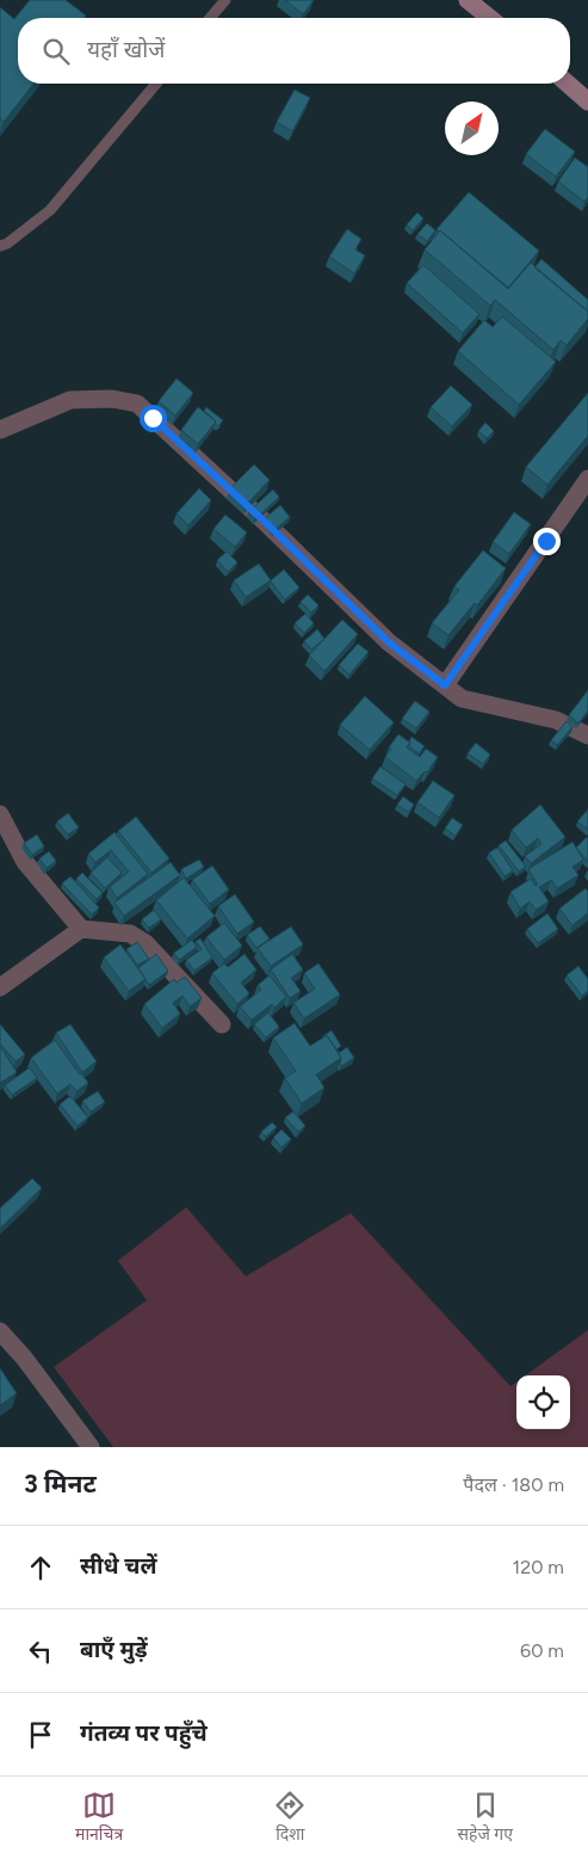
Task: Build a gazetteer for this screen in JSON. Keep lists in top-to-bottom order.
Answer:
{
  "north": "top right",
  "page": {
    "search": "यहाँ खोजें",
    "heading": ["3 मिनट", "पैदल · 180 m"],
    "list": [
      ["सीधे चलें", "120 m"],
      ["बाएँ मुड़ें", "60 m"],
      "गंतव्य पर पहुँचे"
    ],
    "nav": ["मानचित्र", "दिशा", "सहेजे गए"]
  }
}
